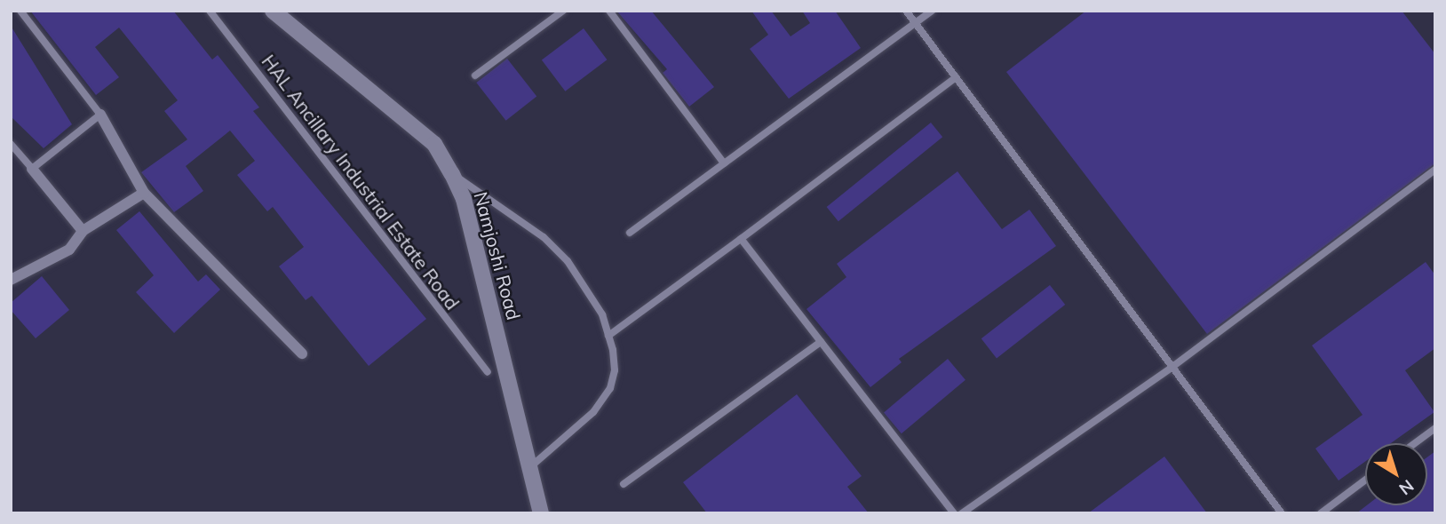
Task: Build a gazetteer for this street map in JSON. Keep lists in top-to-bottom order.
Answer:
{
  "streets": {
    "main road": ["Namjoshi Road"],
    "lane": ["HAL Ancillary Industrial Estate Road"]
  },
  "north": "bottom right"
}
